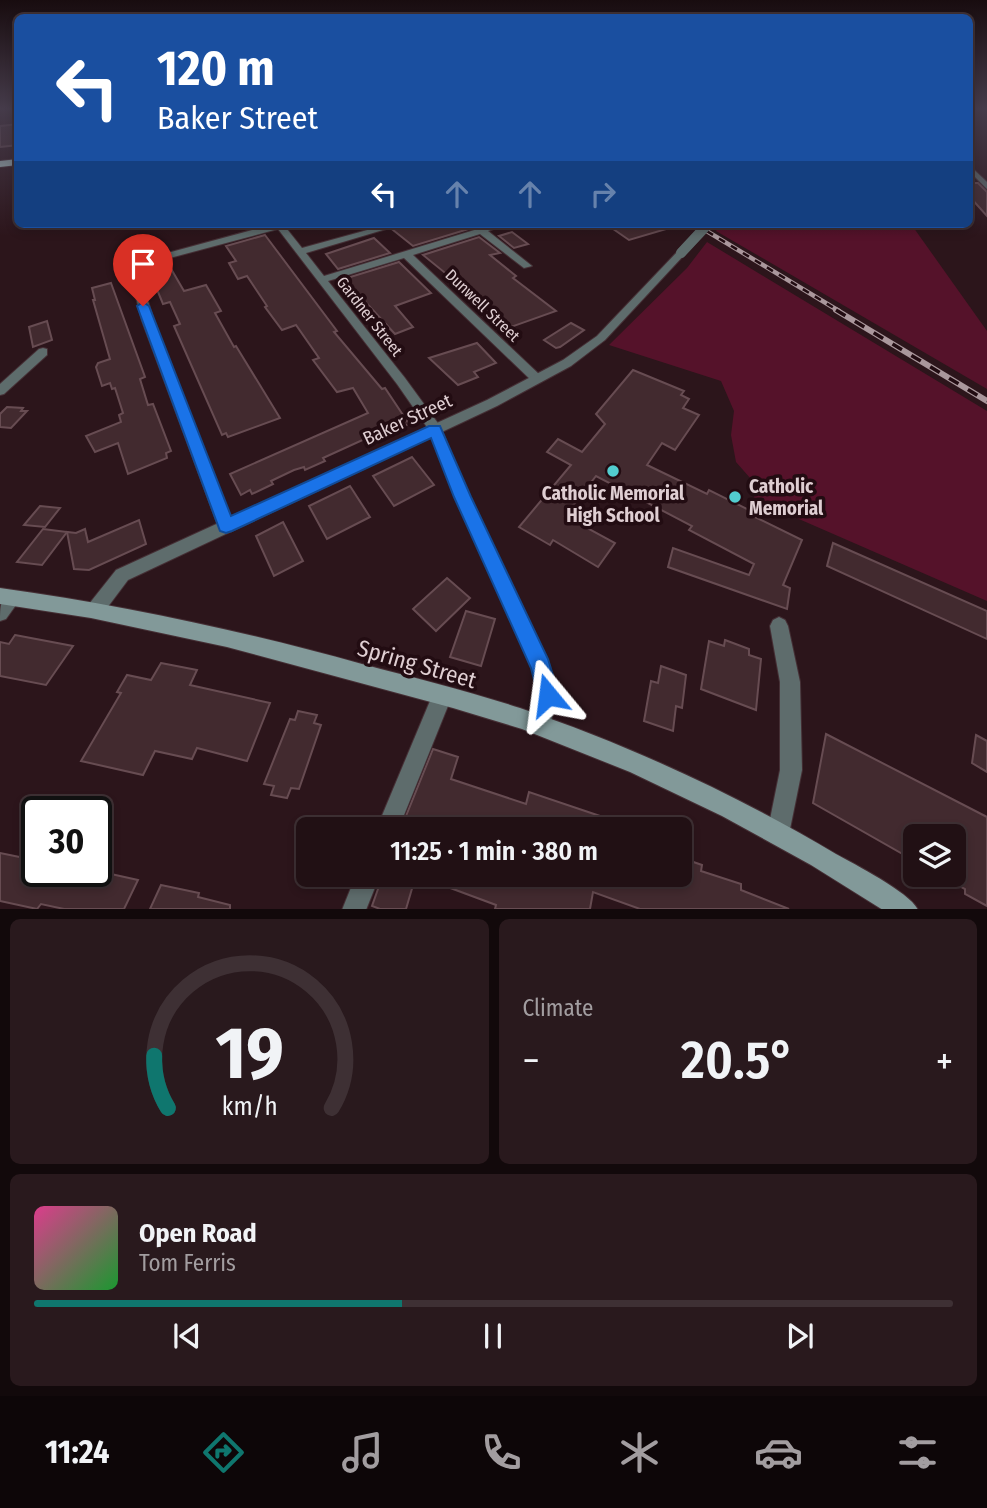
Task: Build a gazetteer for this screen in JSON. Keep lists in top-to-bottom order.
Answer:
{
  "streets": {
    "main road": ["Spring Street"],
    "street": ["Dunwell Street", "Gardner Street", "Baker Street"]
  },
  "crossings": [
    ["Dunwell Street", "Baker Street"],
    ["Gardner Street", "Baker Street"],
    ["Gardner Street", "Spring Street"],
    ["Baker Street", "Spring Street"]
  ],
  "places": ["Catholic Memorial High School", "Catholic Memorial"],
  "page": {
    "turn": ["120 m", "Baker Street"],
    "limit": "30",
    "trip": "11:25 · 1 min · 380 m",
    "tile": "Climate",
    "heat": ["−", "20.5°", "+"],
    "song": ["Open Road", "Tom Ferris"],
    "tabs": "11:24",
    "gauge": ["19", "km/h"]
  }
}
